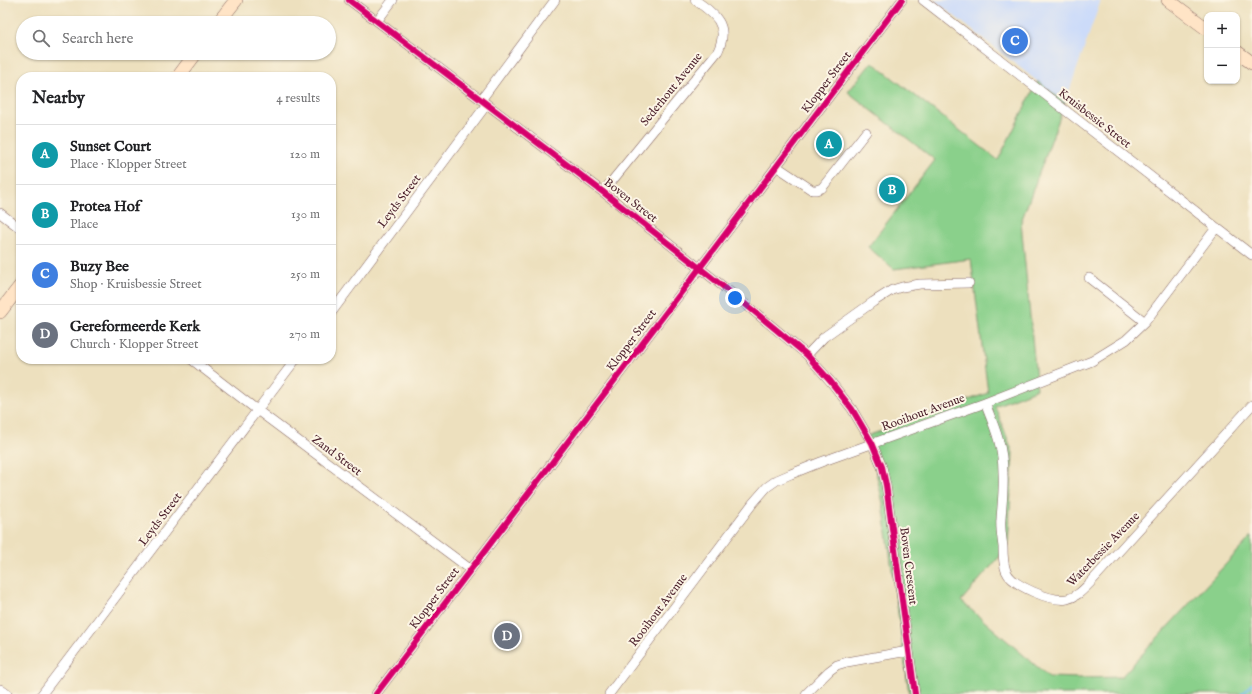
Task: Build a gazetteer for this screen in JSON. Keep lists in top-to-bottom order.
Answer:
{
  "streets": {
    "street": [
      "Klopper Street",
      "Sederhout Avenue",
      "Kruisbessie Street",
      "Boven Street",
      "Leyds Street",
      "Rooihout Avenue",
      "Zand Street",
      "Waterbessie Avenue",
      "Boven Crescent"
    ]
  },
  "crossings": [
    ["Klopper Street", "Boven Street"],
    ["Klopper Street", "Zand Street"],
    ["Sederhout Avenue", "Boven Street"],
    ["Kruisbessie Street", "Rooihout Avenue"],
    ["Boven Street", "Leyds Street"],
    ["Boven Street", "Rooihout Avenue"],
    ["Boven Street", "Boven Crescent"],
    ["Leyds Street", "Zand Street"],
    ["Rooihout Avenue", "Waterbessie Avenue"],
    ["Rooihout Avenue", "Boven Crescent"]
  ],
  "page": {
    "map_buttons": ["+", "−"],
    "search": "Search here",
    "pins": [
      "C",
      "A",
      "B",
      "D"
    ],
    "heading": ["Nearby", "4 results"],
    "list": [
      {
        "mark": "A",
        "name": "Sunset Court",
        "note": "Place · Klopper Street",
        "value": "120 m"
      },
      {
        "mark": "B",
        "name": "Protea Hof",
        "note": "Place",
        "value": "130 m"
      },
      {
        "mark": "C",
        "name": "Buzy Bee",
        "note": "Shop · Kruisbessie Street",
        "value": "250 m"
      },
      {
        "mark": "D",
        "name": "Gereformeerde Kerk",
        "note": "Church · Klopper Street",
        "value": "270 m"
      }
    ]
  }
}
